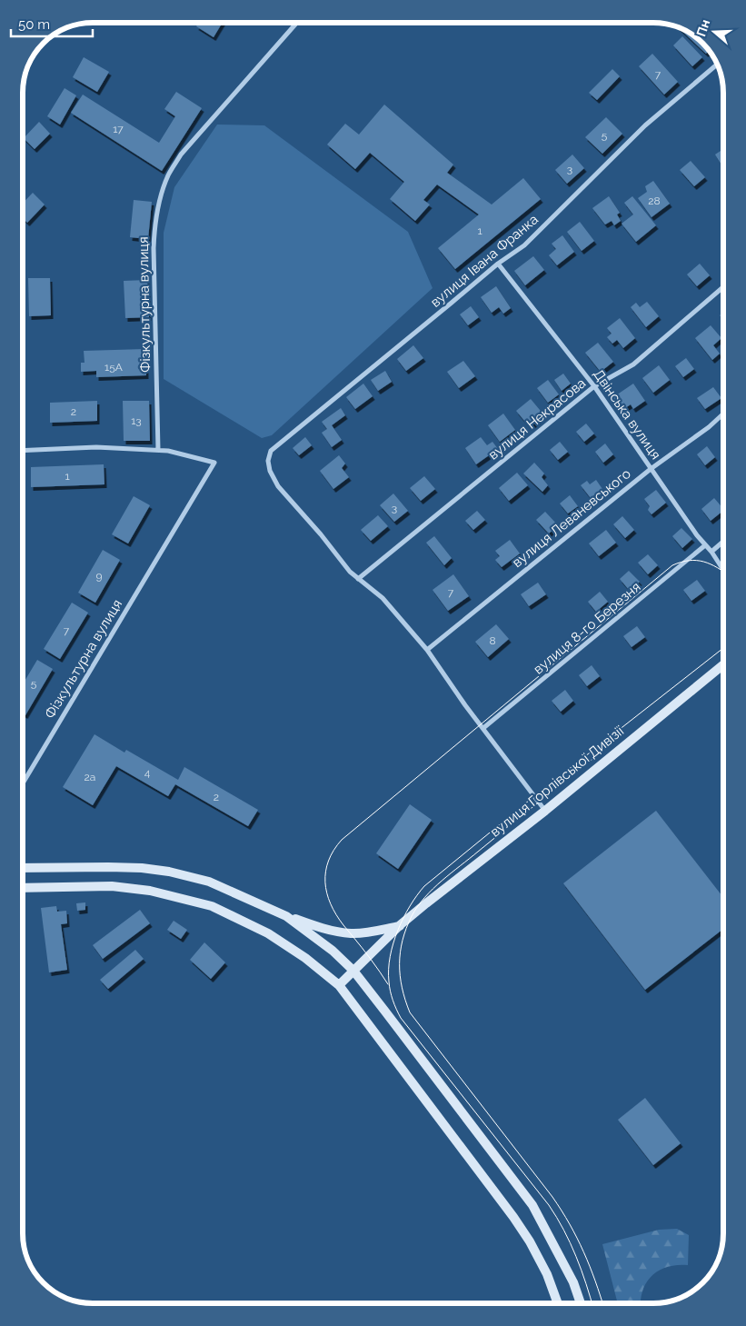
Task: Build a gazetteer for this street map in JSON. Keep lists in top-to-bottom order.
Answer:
{
  "streets": {
    "main road": ["вулиця Горлівської Дивізії"],
    "street": [
      "вулиця Івана Франка",
      "Фізкультурна вулиця",
      "Двінська вулиця",
      "вулиця Некрасова",
      "вулиця Леваневського",
      "вулиця 8-го Березня"
    ]
  },
  "crossings": [
    ["вулиця Івана Франка", "Двінська вулиця"],
    ["вулиця Івана Франка", "вулиця Некрасова"],
    ["Двінська вулиця", "вулиця Некрасова"],
    ["Двінська вулиця", "вулиця Леваневського"],
    ["Двінська вулиця", "вулиця 8-го Березня"]
  ],
  "house_numbers": [
    "7",
    "17",
    "5",
    "3",
    "28",
    "1",
    "15А",
    "2",
    "13",
    "1",
    "3",
    "9",
    "7",
    "7",
    "8",
    "5",
    "4",
    "2а",
    "2"
  ],
  "scale_bar": "50 m",
  "north": "left"
}
